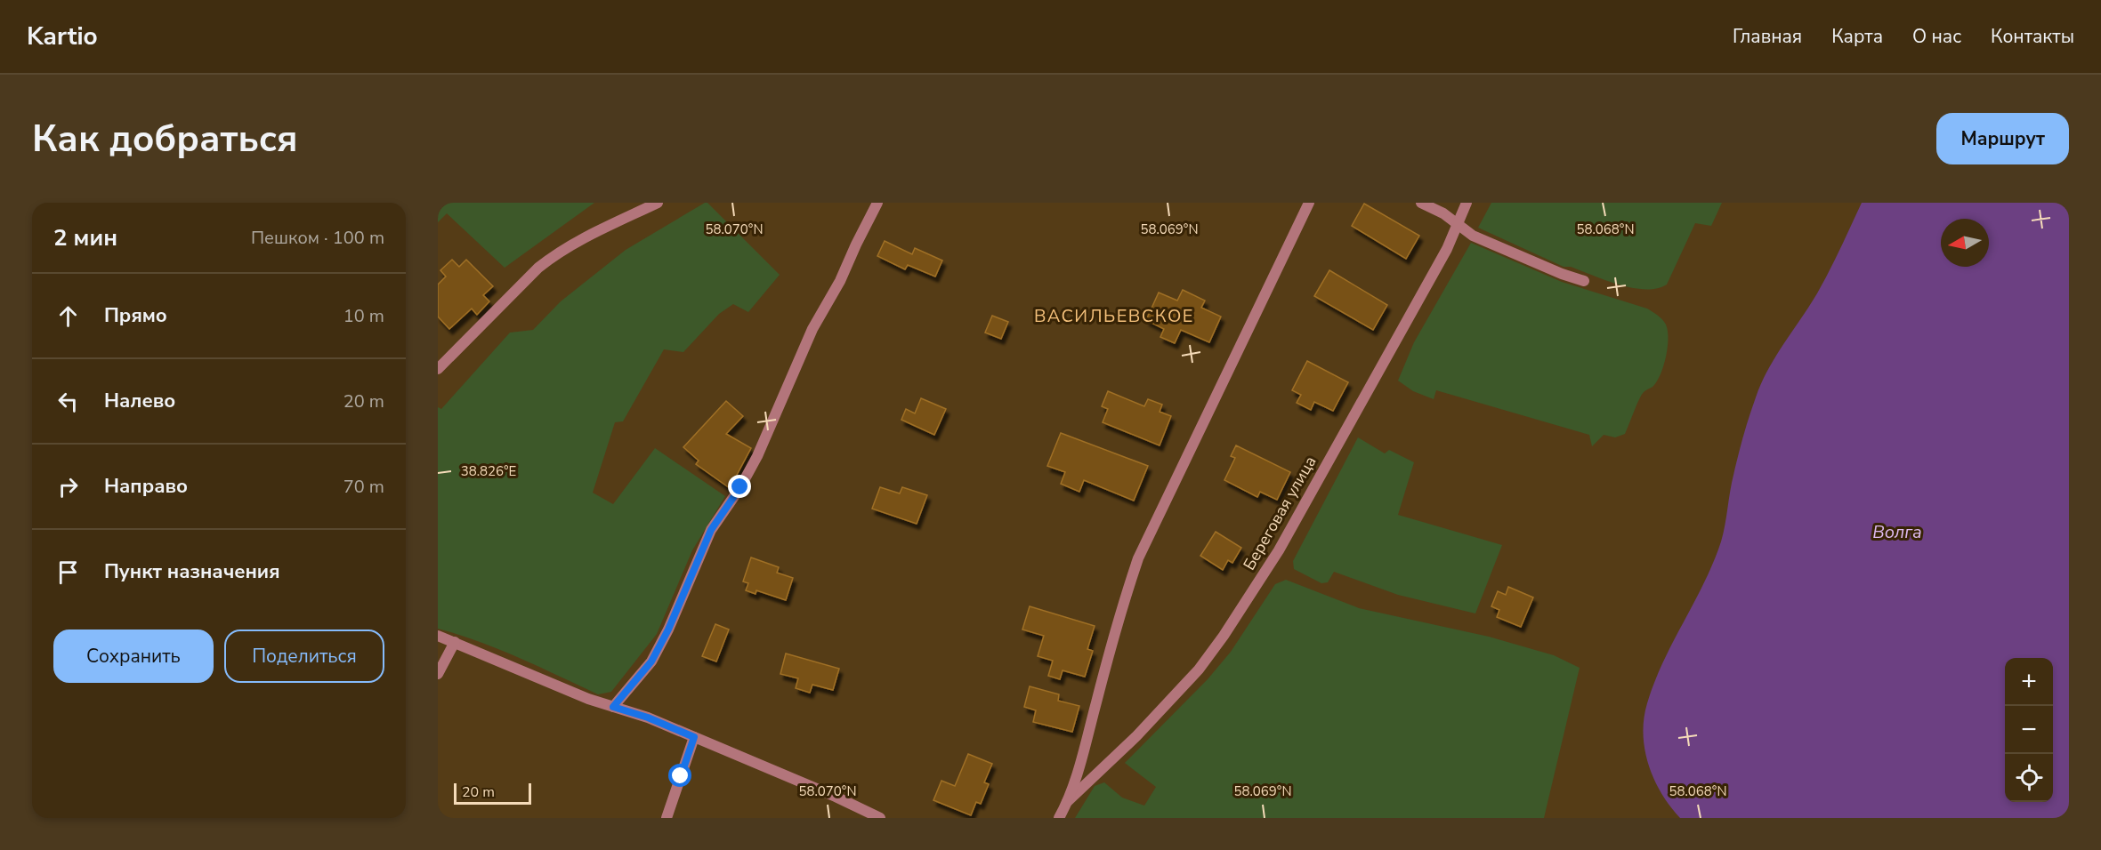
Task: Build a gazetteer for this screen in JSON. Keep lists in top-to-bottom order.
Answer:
{
  "streets": {
    "street": ["Береговая улица"]
  },
  "districts": ["ВАСИЛЬЕВСКОЕ"],
  "water": ["Волга"],
  "scale_bar": "20 m",
  "north": "left",
  "page": {
    "header": "Kartio",
    "nav": [
      "Главная",
      "Карта",
      "О нас",
      "Контакты"
    ],
    "buttons": [
      "Маршрут",
      ["Сохранить", "Поделиться"]
    ],
    "title": "Как добраться",
    "heading": ["2 мин", "Пешком · 100 m"],
    "list": [
      ["Прямо", "10 m"],
      ["Налево", "20 m"],
      ["Направо", "70 m"],
      "Пункт назначения"
    ],
    "map_buttons": ["+", "−"],
    "scale": "20 m"
  },
  "coordinates": [
    "58.070°N",
    "58.069°N",
    "58.068°N",
    "38.826°E"
  ]
}
